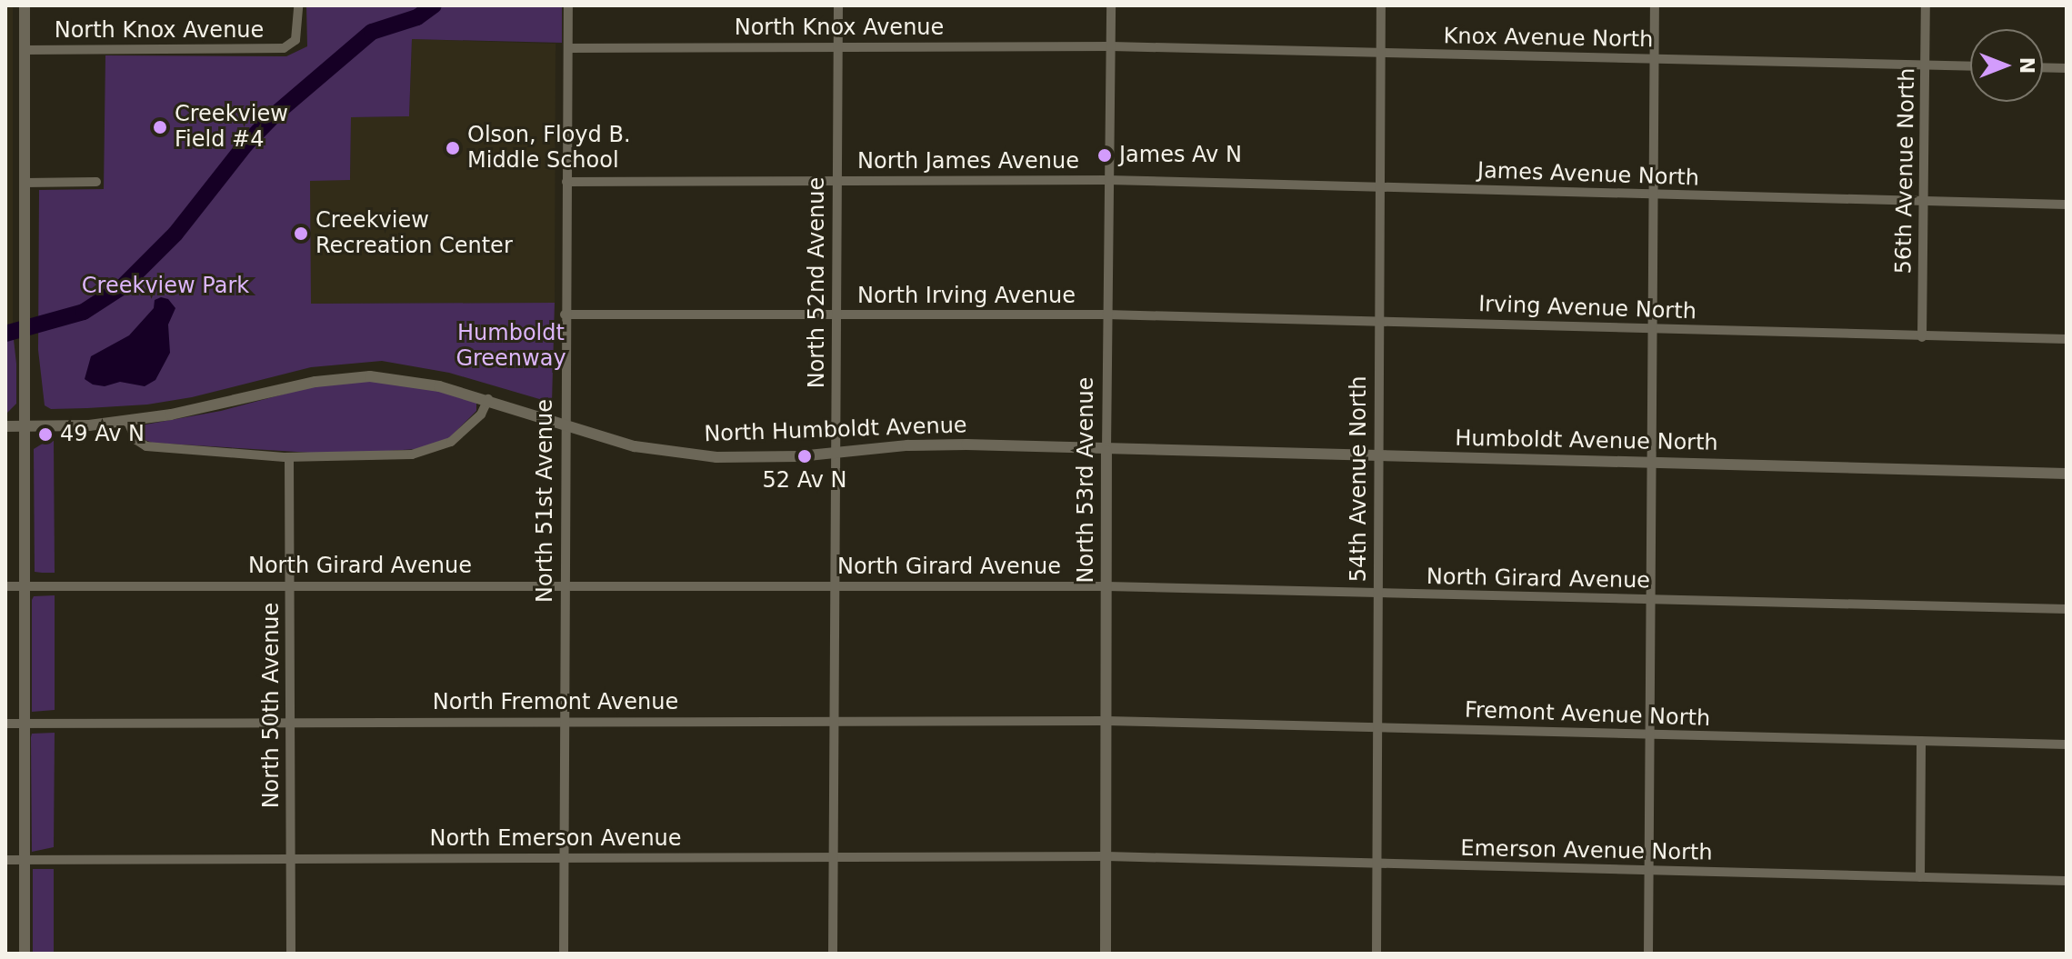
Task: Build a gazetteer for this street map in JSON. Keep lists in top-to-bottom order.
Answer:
{
  "streets": {
    "street": [
      "North Knox Avenue",
      "Knox Avenue North",
      "North James Avenue",
      "56th Avenue North",
      "James Avenue North",
      "North 52nd Avenue",
      "North Irving Avenue",
      "Irving Avenue North",
      "North Humboldt Avenue",
      "Humboldt Avenue North",
      "54th Avenue North",
      "North 53rd Avenue",
      "North 51st Avenue",
      "North Girard Avenue",
      "North Fremont Avenue",
      "North 50th Avenue",
      "Fremont Avenue North",
      "North Emerson Avenue",
      "Emerson Avenue North"
    ]
  },
  "crossings": [
    ["North Knox Avenue", "Knox Avenue North"],
    ["North Knox Avenue", "North 52nd Avenue"],
    ["North Knox Avenue", "North 53rd Avenue"],
    ["North Knox Avenue", "North 51st Avenue"],
    ["Knox Avenue North", "56th Avenue North"],
    ["Knox Avenue North", "54th Avenue North"],
    ["Knox Avenue North", "North 53rd Avenue"],
    ["North James Avenue", "James Avenue North"],
    ["North James Avenue", "North 52nd Avenue"],
    ["North James Avenue", "North 53rd Avenue"],
    ["North James Avenue", "North 51st Avenue"],
    ["56th Avenue North", "James Avenue North"],
    ["56th Avenue North", "Irving Avenue North"],
    ["James Avenue North", "54th Avenue North"],
    ["James Avenue North", "North 53rd Avenue"],
    ["North 52nd Avenue", "North Irving Avenue"],
    ["North 52nd Avenue", "North Humboldt Avenue"],
    ["North 52nd Avenue", "North Girard Avenue"],
    ["North 52nd Avenue", "North Fremont Avenue"],
    ["North 52nd Avenue", "North Emerson Avenue"],
    ["North Irving Avenue", "Irving Avenue North"],
    ["North Irving Avenue", "North 53rd Avenue"],
    ["North Irving Avenue", "North 51st Avenue"],
    ["Irving Avenue North", "54th Avenue North"],
    ["Irving Avenue North", "North 53rd Avenue"],
    ["North Humboldt Avenue", "Humboldt Avenue North"],
    ["North Humboldt Avenue", "North 53rd Avenue"],
    ["North Humboldt Avenue", "North 51st Avenue"],
    ["Humboldt Avenue North", "54th Avenue North"],
    ["Humboldt Avenue North", "North 53rd Avenue"],
    ["54th Avenue North", "North Girard Avenue"],
    ["54th Avenue North", "Fremont Avenue North"],
    ["54th Avenue North", "Emerson Avenue North"],
    ["North 53rd Avenue", "North Girard Avenue"],
    ["North 53rd Avenue", "North Fremont Avenue"],
    ["North 53rd Avenue", "Fremont Avenue North"],
    ["North 53rd Avenue", "North Emerson Avenue"],
    ["North 53rd Avenue", "Emerson Avenue North"],
    ["North 51st Avenue", "North Girard Avenue"],
    ["North 51st Avenue", "North Fremont Avenue"],
    ["North 51st Avenue", "North Emerson Avenue"],
    ["North Girard Avenue", "North 50th Avenue"],
    ["North Fremont Avenue", "North 50th Avenue"],
    ["North Fremont Avenue", "Fremont Avenue North"],
    ["North 50th Avenue", "North Emerson Avenue"],
    ["North Emerson Avenue", "Emerson Avenue North"]
  ],
  "parks": ["Creekview Park", "Humboldt Greenway"],
  "places": [
    "Creekview Field #4",
    "Olson, Floyd B. Middle School",
    "James Av N",
    "Creekview Recreation Center",
    "49 Av N",
    "52 Av N"
  ],
  "north": "right"
}
